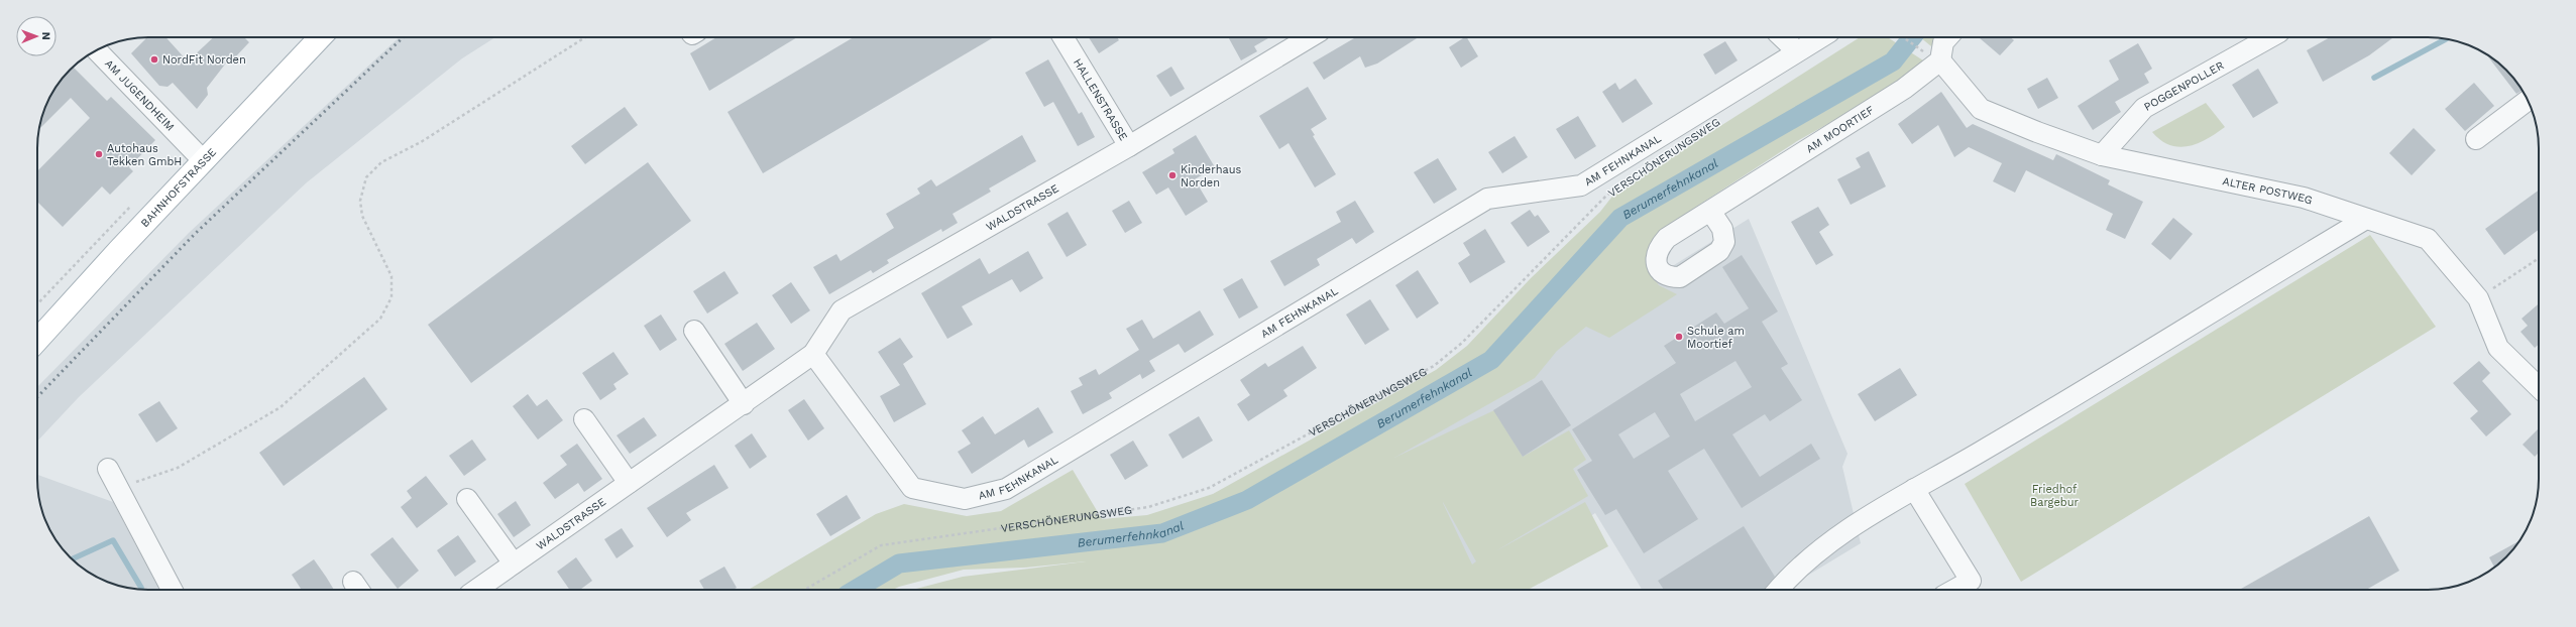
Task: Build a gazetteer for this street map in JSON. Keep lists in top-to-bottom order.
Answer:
{
  "streets": {
    "main road": ["BAHNHOFSTRASSE"],
    "street": [
      "POGGENPOLLER",
      "AM JUGENDHEIM",
      "HALLENSTRASSE",
      "AM MOORTIEF",
      "AM FEHNKANAL",
      "ALTER POSTWEG",
      "WALDSTRASSE"
    ],
    "path": ["VERSCHÖNERUNGSWEG"]
  },
  "crossings": [
    ["POGGENPOLLER", "ALTER POSTWEG"],
    ["AM JUGENDHEIM", "BAHNHOFSTRASSE"],
    ["HALLENSTRASSE", "WALDSTRASSE"],
    ["AM MOORTIEF", "ALTER POSTWEG"],
    ["AM FEHNKANAL", "WALDSTRASSE"]
  ],
  "water": ["Berumerfehnkanal"],
  "parks": ["Friedhof Bargebur"],
  "places": [
    "NordFit Norden",
    "Autohaus Tekken GmbH",
    "Kinderhaus Norden",
    "Schule am Moortief"
  ],
  "north": "right"
}
